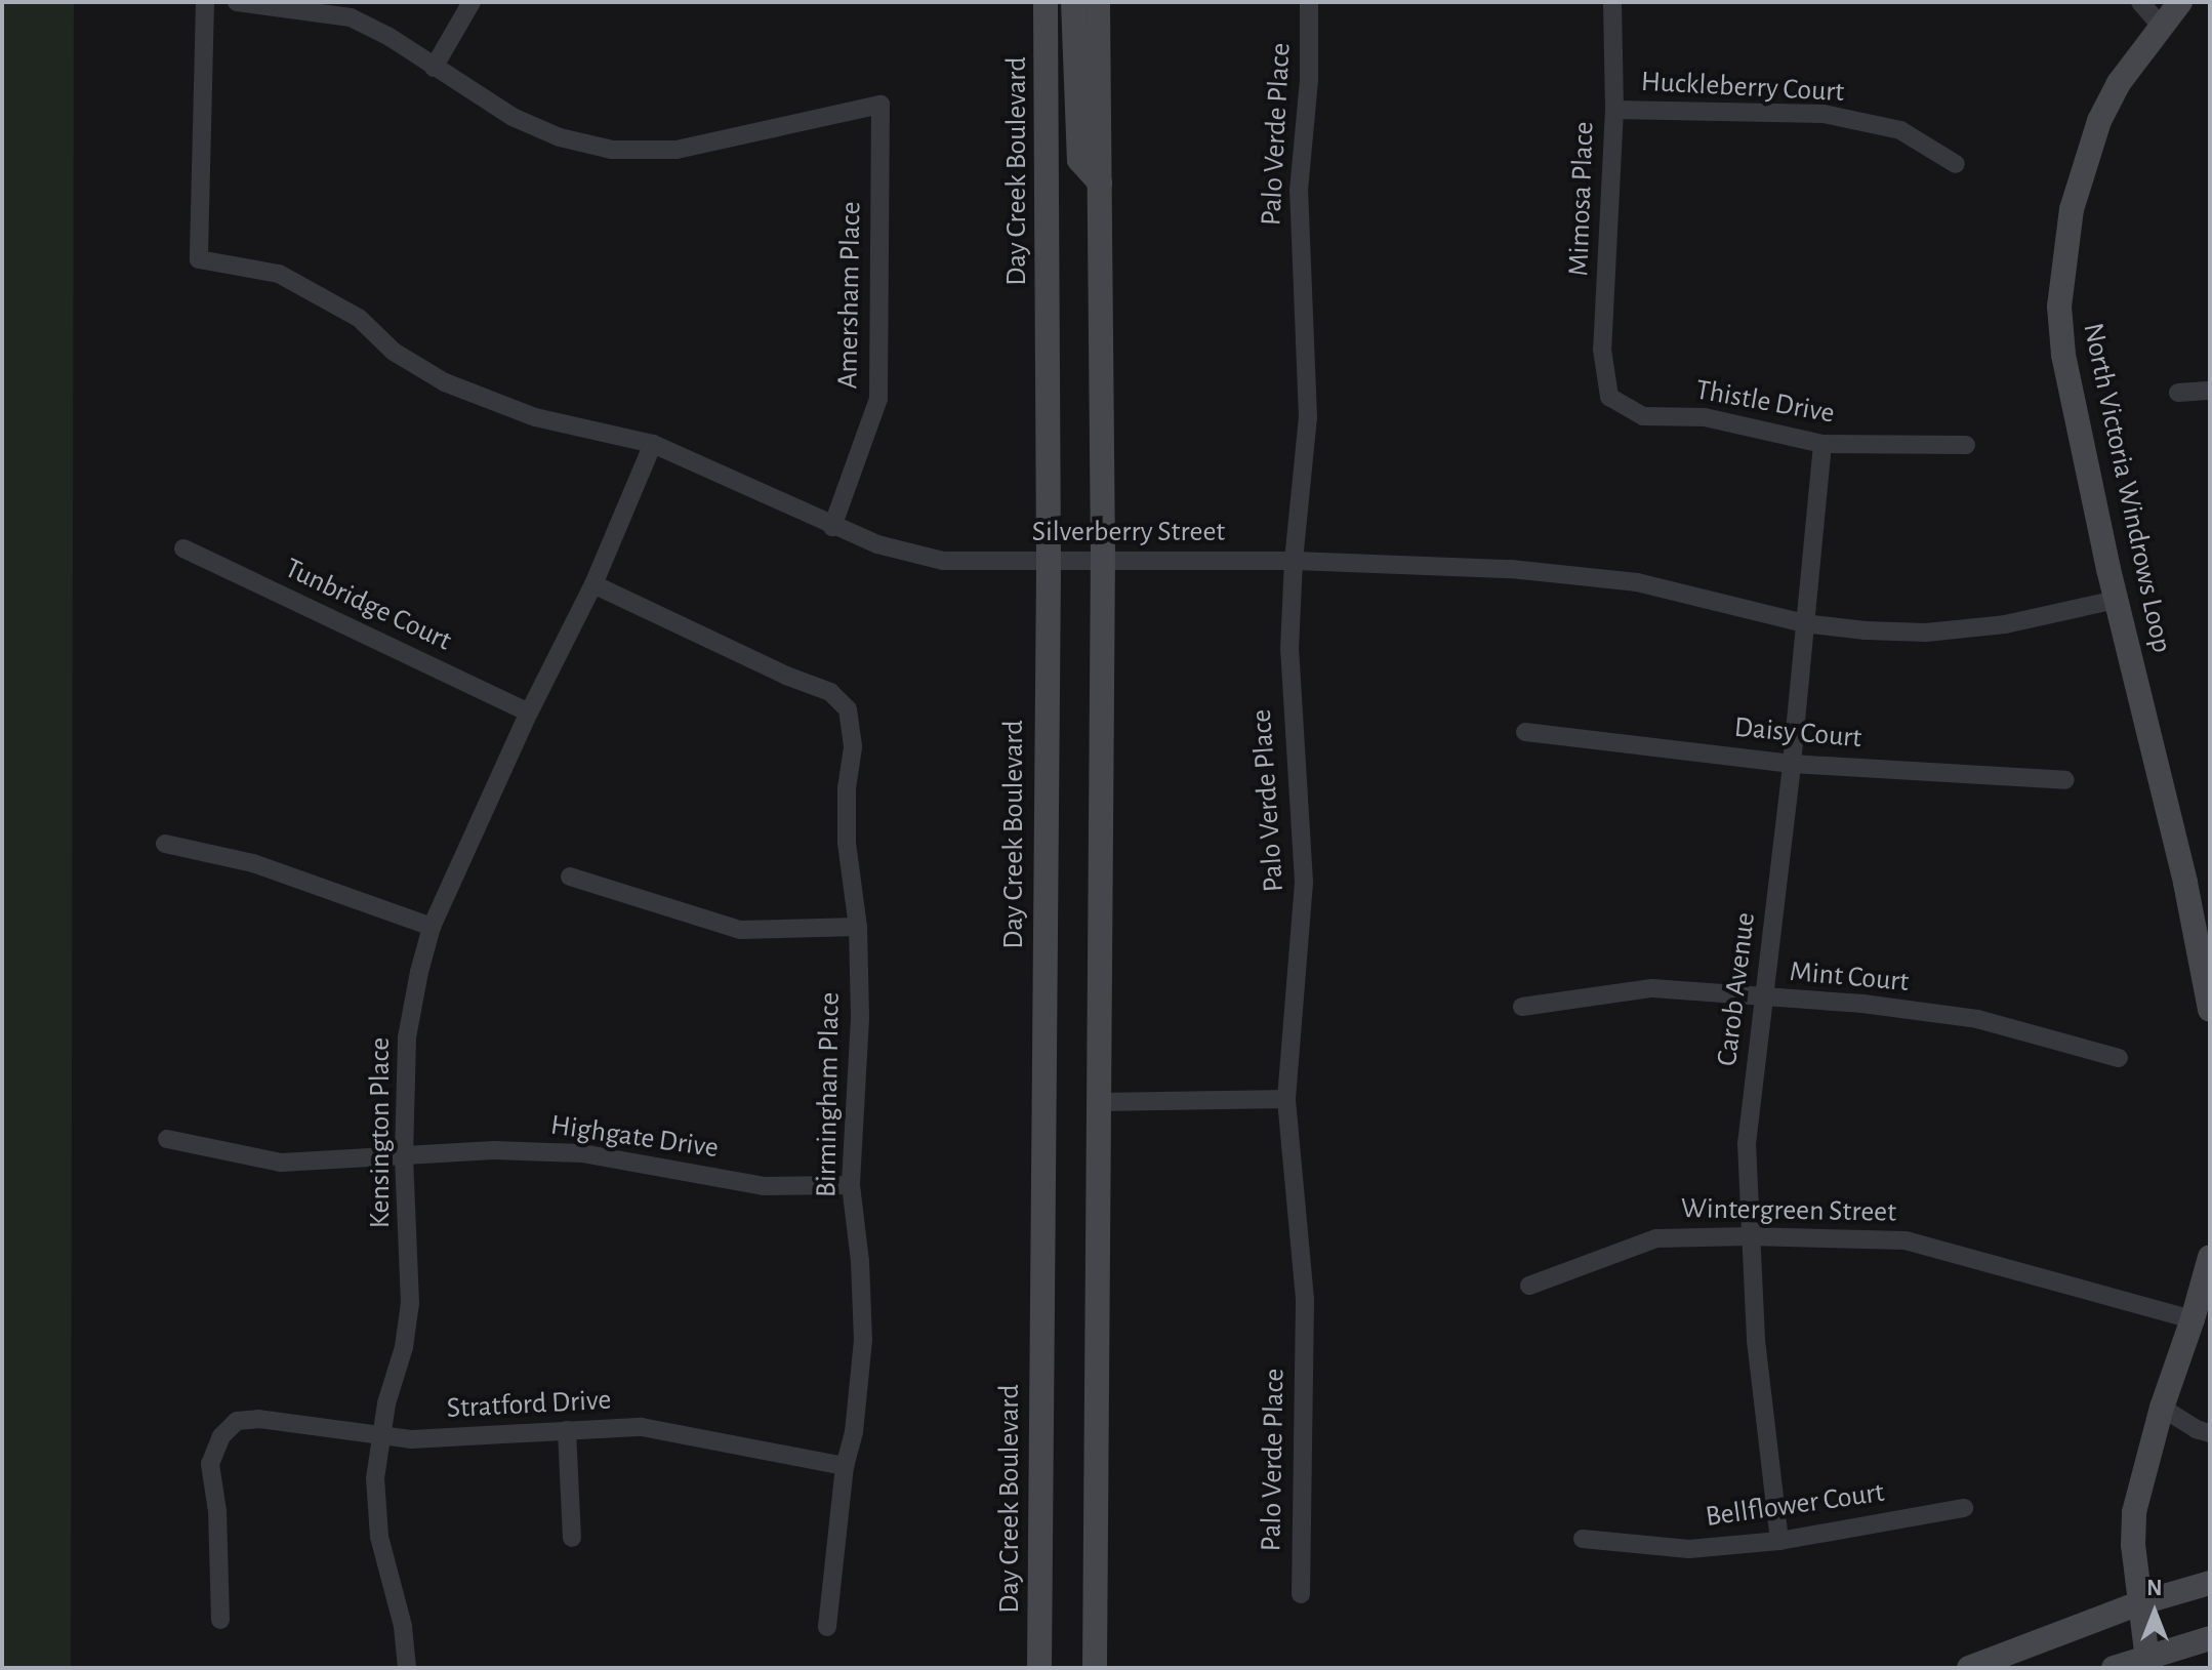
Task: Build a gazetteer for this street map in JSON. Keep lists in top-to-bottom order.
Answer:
{
  "streets": {
    "main road": ["Day Creek Boulevard", "North Victoria Windrows Loop"],
    "street": [
      "Huckleberry Court",
      "Palo Verde Place",
      "Mimosa Place",
      "Amersham Place",
      "Thistle Drive",
      "Silverberry Street",
      "Tunbridge Court",
      "Daisy Court",
      "Mint Court",
      "Carob Avenue",
      "Birmingham Place",
      "Kensington Place",
      "Highgate Drive",
      "Wintergreen Street",
      "Stratford Drive",
      "Bellflower Court"
    ]
  },
  "crossings": [
    ["Huckleberry Court", "Mimosa Place"],
    ["Palo Verde Place", "Silverberry Street"],
    ["Day Creek Boulevard", "Silverberry Street"],
    ["Mimosa Place", "Thistle Drive"],
    ["Amersham Place", "Silverberry Street"],
    ["Thistle Drive", "Carob Avenue"],
    ["North Victoria Windrows Loop", "Silverberry Street"],
    ["Silverberry Street", "Carob Avenue"],
    ["Silverberry Street", "Kensington Place"],
    ["Tunbridge Court", "Kensington Place"],
    ["Daisy Court", "Carob Avenue"],
    ["Mint Court", "Carob Avenue"],
    ["Carob Avenue", "Wintergreen Street"],
    ["Carob Avenue", "Bellflower Court"],
    ["Birmingham Place", "Kensington Place"],
    ["Birmingham Place", "Highgate Drive"],
    ["Birmingham Place", "Stratford Drive"],
    ["Kensington Place", "Highgate Drive"],
    ["Kensington Place", "Stratford Drive"]
  ],
  "north": "top"
}
